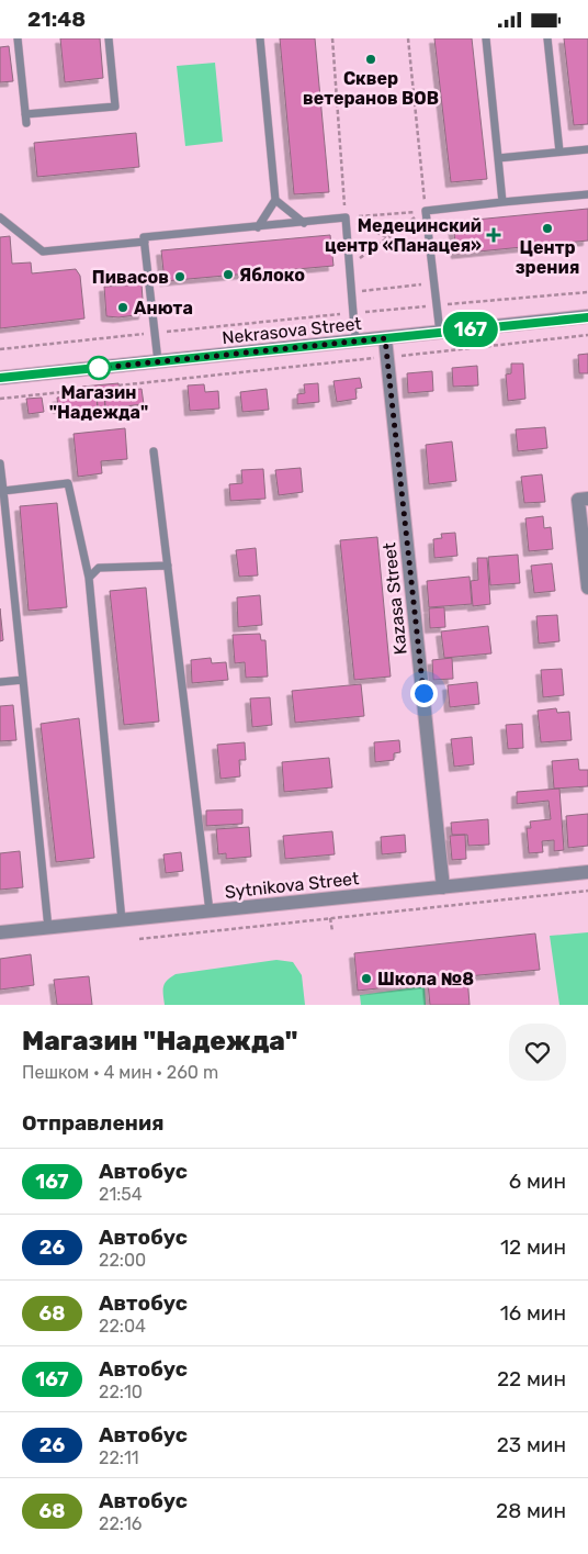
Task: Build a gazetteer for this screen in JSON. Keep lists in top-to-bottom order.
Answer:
{
  "streets": {
    "street": ["Nekrasova Street", "Kazasa Street", "Sytnikova Street"]
  },
  "crossings": [
    ["Nekrasova Street", "Kazasa Street"],
    ["Kazasa Street", "Sytnikova Street"]
  ],
  "places": {
    "other": [
      "Сквер ветеранов ВОВ",
      "Центр зрения",
      "Яблоко",
      "Пивасов",
      "Анюта",
      "Магазин \"Надежда\"",
      "Школа №8"
    ],
    "health": ["Медецинский центр «Панацея»"]
  },
  "lines": ["bus line 167"],
  "page": {
    "status": "21:48",
    "on_map": "167",
    "heading": [
      ["Магазин \"Надежда\"", "Пешком · 4 мин · 260 m"],
      "Отправления"
    ],
    "list": [
      {
        "mark": "167",
        "name": "Автобус",
        "note": "21:54",
        "value": "6 мин"
      },
      {
        "mark": "26",
        "name": "Автобус",
        "note": "22:00",
        "value": "12 мин"
      },
      {
        "mark": "68",
        "name": "Автобус",
        "note": "22:04",
        "value": "16 мин"
      },
      {
        "mark": "167",
        "name": "Автобус",
        "note": "22:10",
        "value": "22 мин"
      },
      {
        "mark": "26",
        "name": "Автобус",
        "note": "22:11",
        "value": "23 мин"
      },
      {
        "mark": "68",
        "name": "Автобус",
        "note": "22:16",
        "value": "28 мин"
      }
    ]
  }
}
